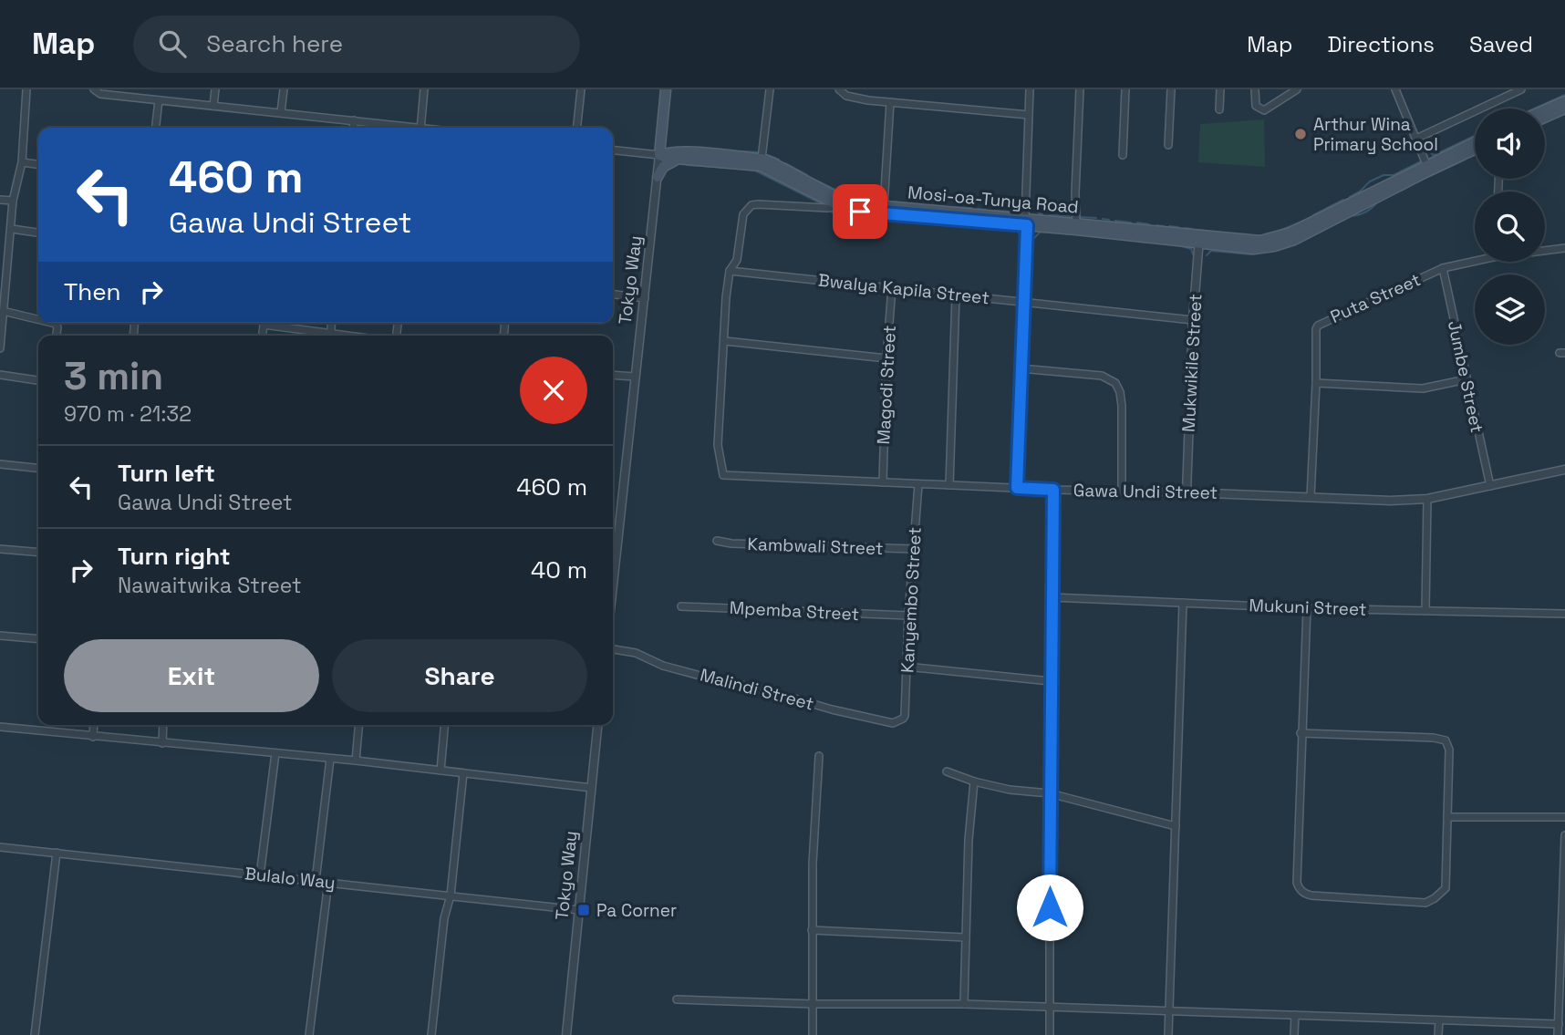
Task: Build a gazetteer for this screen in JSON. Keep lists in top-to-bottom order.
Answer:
{
  "streets": {
    "main road": ["Mosi-oa-Tunya Road", "Tokyo Way"],
    "street": [
      "Bwalya Kapila Street",
      "Puta Street",
      "Mukwikile Street",
      "Jumbe Street",
      "Magodi Street",
      "Gawa Undi Street",
      "Kambwali Street",
      "Kanyembo Street",
      "Mukuni Street",
      "Mpemba Street",
      "Malindi Street",
      "Bulalo Way"
    ]
  },
  "crossings": [
    ["Mosi-oa-Tunya Road", "Tokyo Way"],
    ["Mosi-oa-Tunya Road", "Mukwikile Street"],
    ["Tokyo Way", "Bulalo Way"],
    ["Bwalya Kapila Street", "Mukwikile Street"],
    ["Bwalya Kapila Street", "Magodi Street"],
    ["Puta Street", "Jumbe Street"],
    ["Puta Street", "Gawa Undi Street"],
    ["Mukwikile Street", "Gawa Undi Street"],
    ["Jumbe Street", "Gawa Undi Street"],
    ["Magodi Street", "Gawa Undi Street"],
    ["Gawa Undi Street", "Kanyembo Street"],
    ["Kambwali Street", "Kanyembo Street"],
    ["Kanyembo Street", "Mpemba Street"],
    ["Kanyembo Street", "Malindi Street"]
  ],
  "places": {
    "other": ["Arthur Wina Primary School"],
    "transit": ["Pa Corner"]
  },
  "page": {
    "header": "Map",
    "search": "Search here",
    "nav": ["Map", "Directions", "Saved"],
    "turn": ["460 m", "Gawa Undi Street"],
    "then": "Then",
    "heading": ["3 min", "970 m · 21:32"],
    "list": [
      {
        "name": "Turn left",
        "note": "Gawa Undi Street",
        "value": "460 m"
      },
      {
        "name": "Turn right",
        "note": "Nawaitwika Street",
        "value": "40 m"
      }
    ],
    "buttons": ["Exit", "Share"]
  }
}
